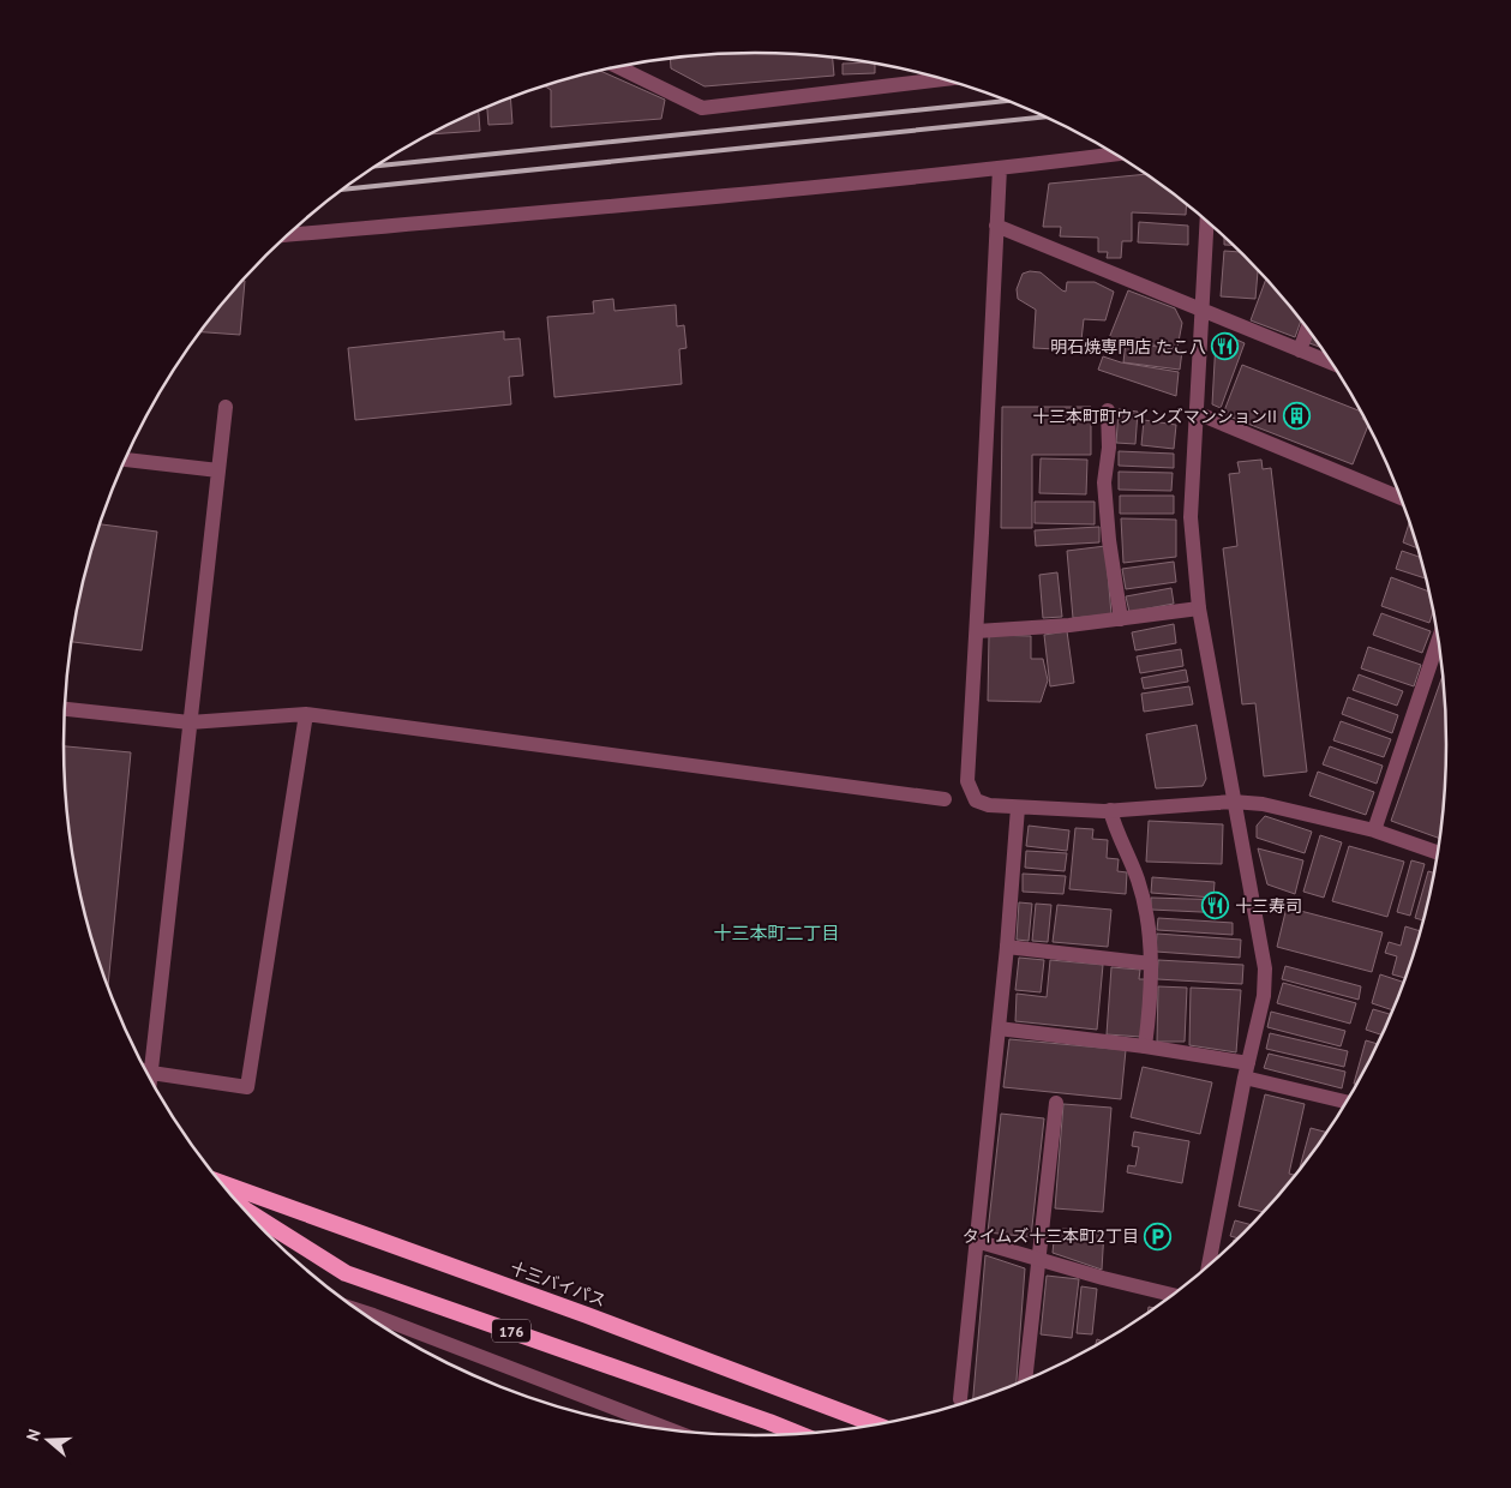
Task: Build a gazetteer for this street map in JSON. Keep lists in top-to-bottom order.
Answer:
{
  "streets": {
    "highway": ["十三バイパス", "176"]
  },
  "districts": ["十三本町二丁目"],
  "places": {
    "restaurant": ["明石焼専門店 たこ八", "十三寿司"],
    "building": ["十三本町町ウインズマンションII"],
    "parking": ["タイムズ十三本町2丁目"]
  },
  "north": "left"
}
